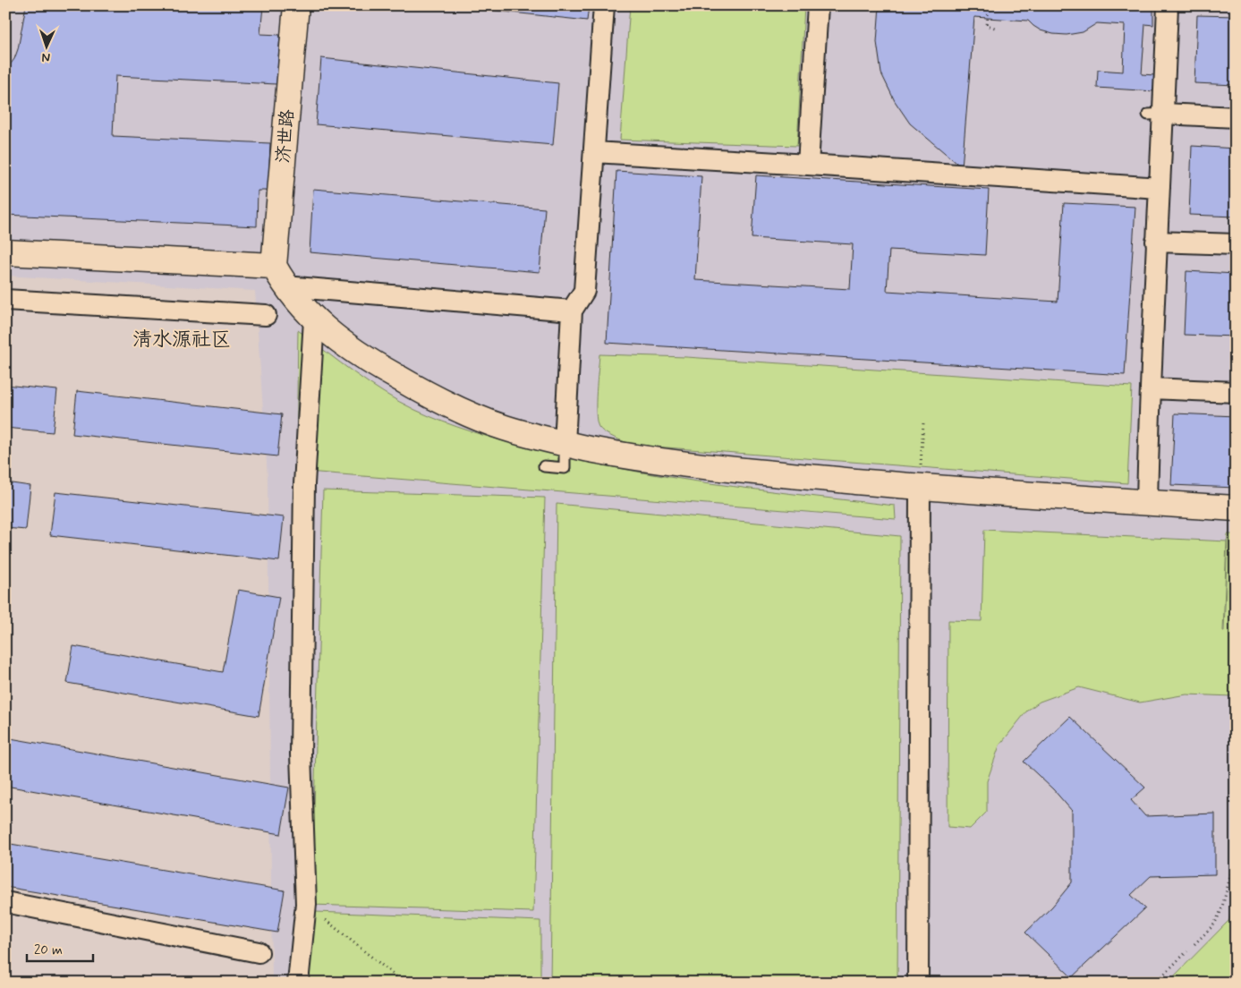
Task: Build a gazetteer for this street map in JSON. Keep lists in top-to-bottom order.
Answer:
{
  "streets": {
    "street": ["济世路"]
  },
  "districts": ["清水源社区"],
  "scale_bar": "20 m",
  "north": "bottom"
}
